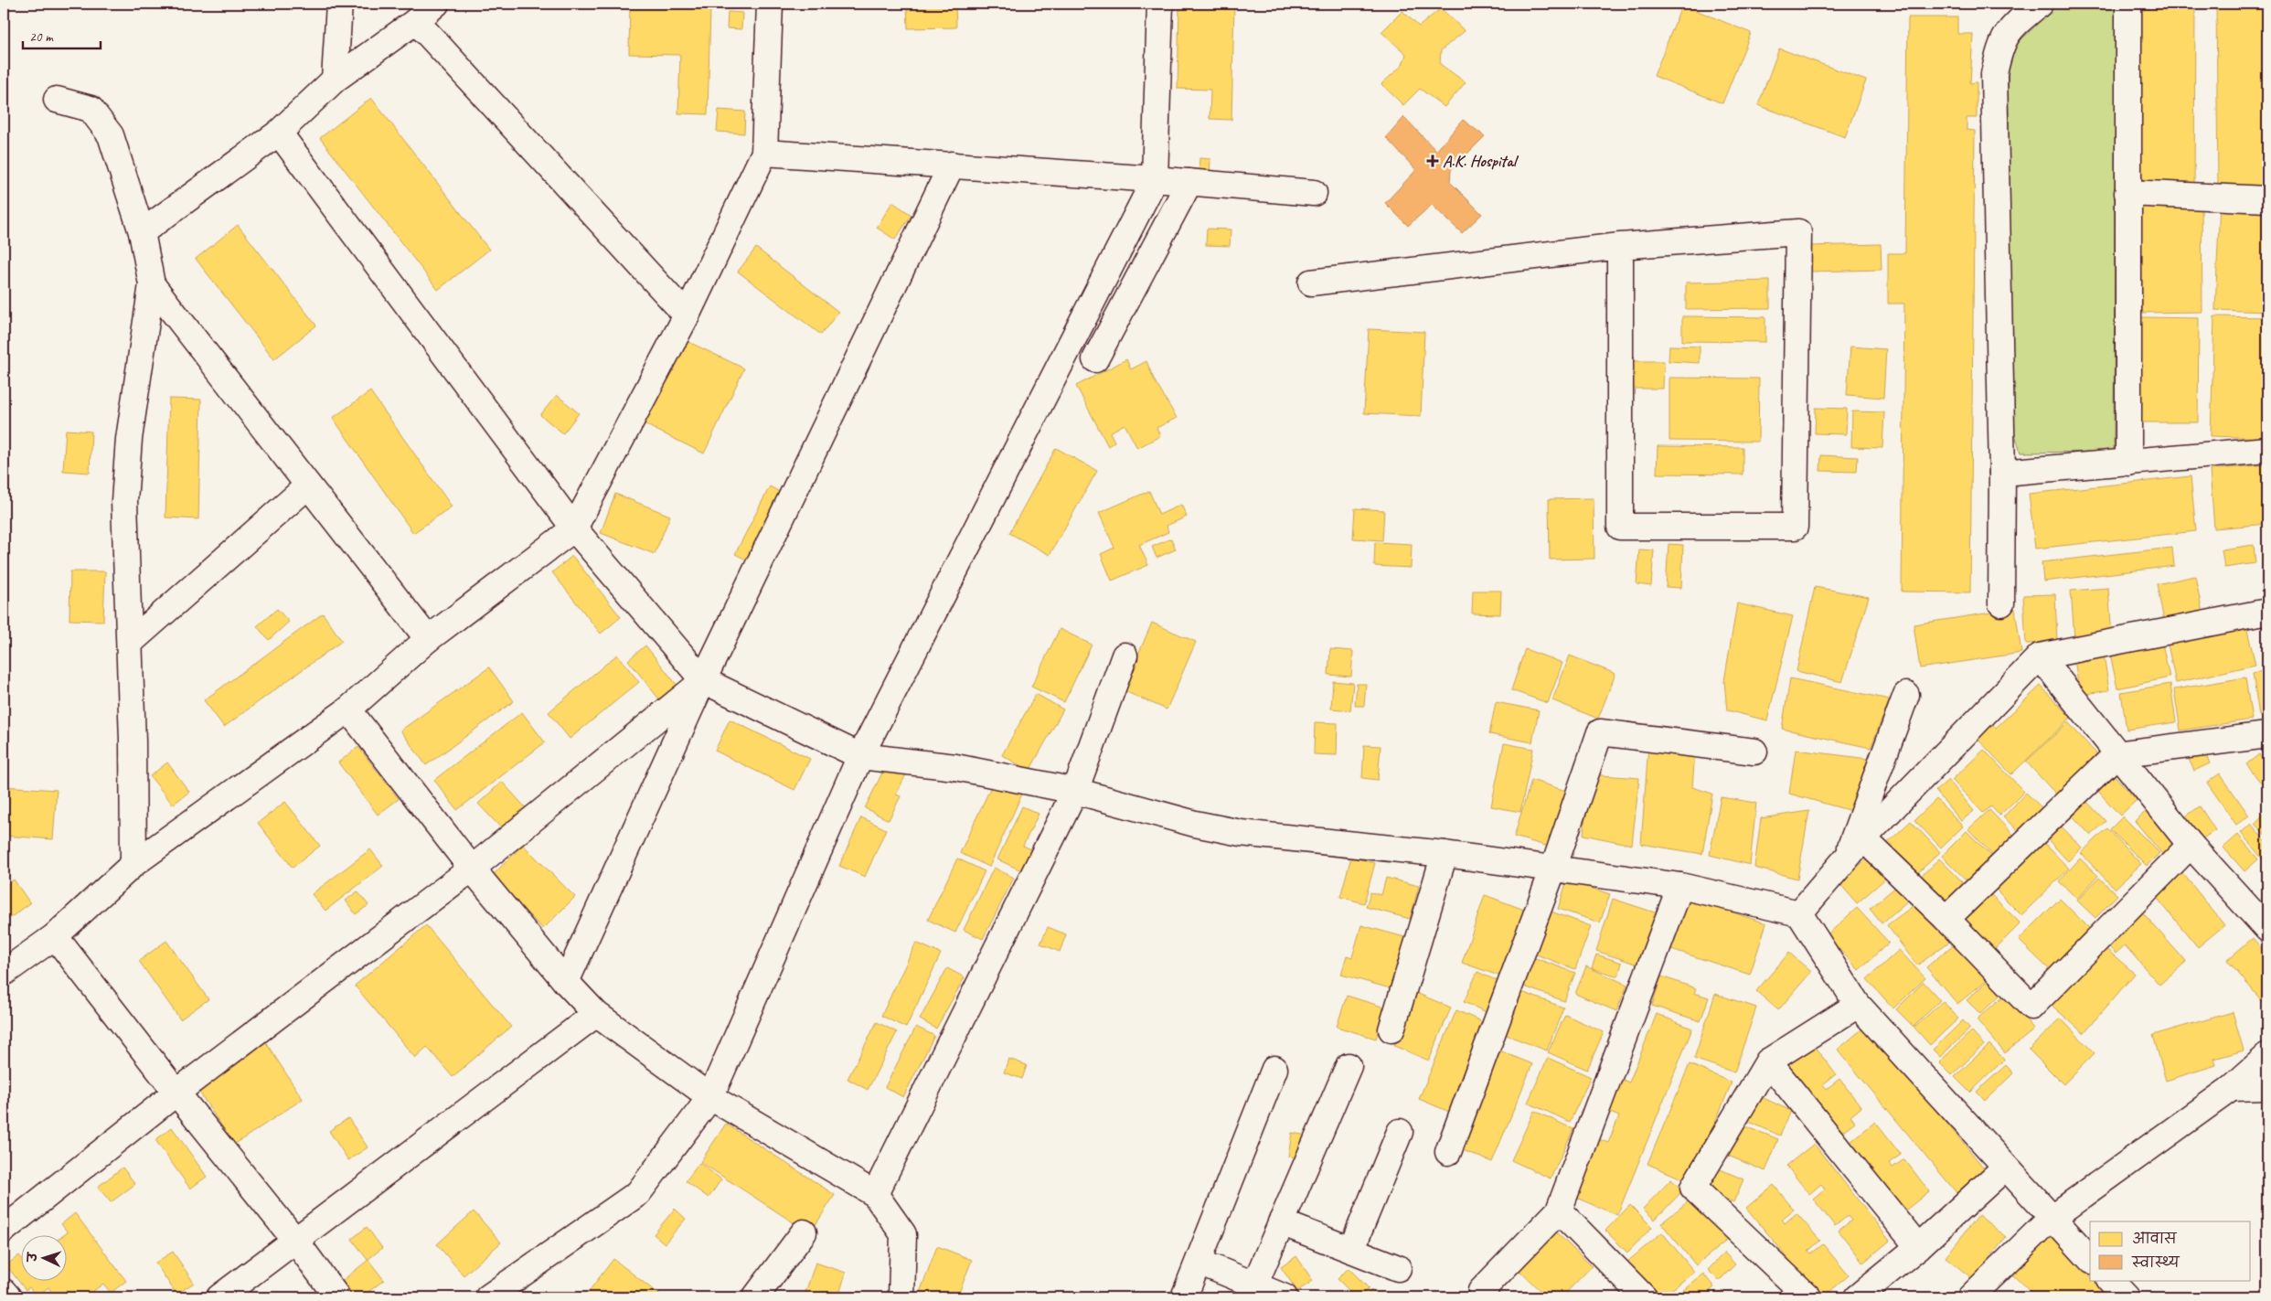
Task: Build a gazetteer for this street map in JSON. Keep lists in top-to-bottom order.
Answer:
{
  "places": {
    "health": ["A.K. Hospital"]
  },
  "legend": ["आवास", "स्वास्थ्य"],
  "scale_bar": "20 m",
  "north": "left"
}
